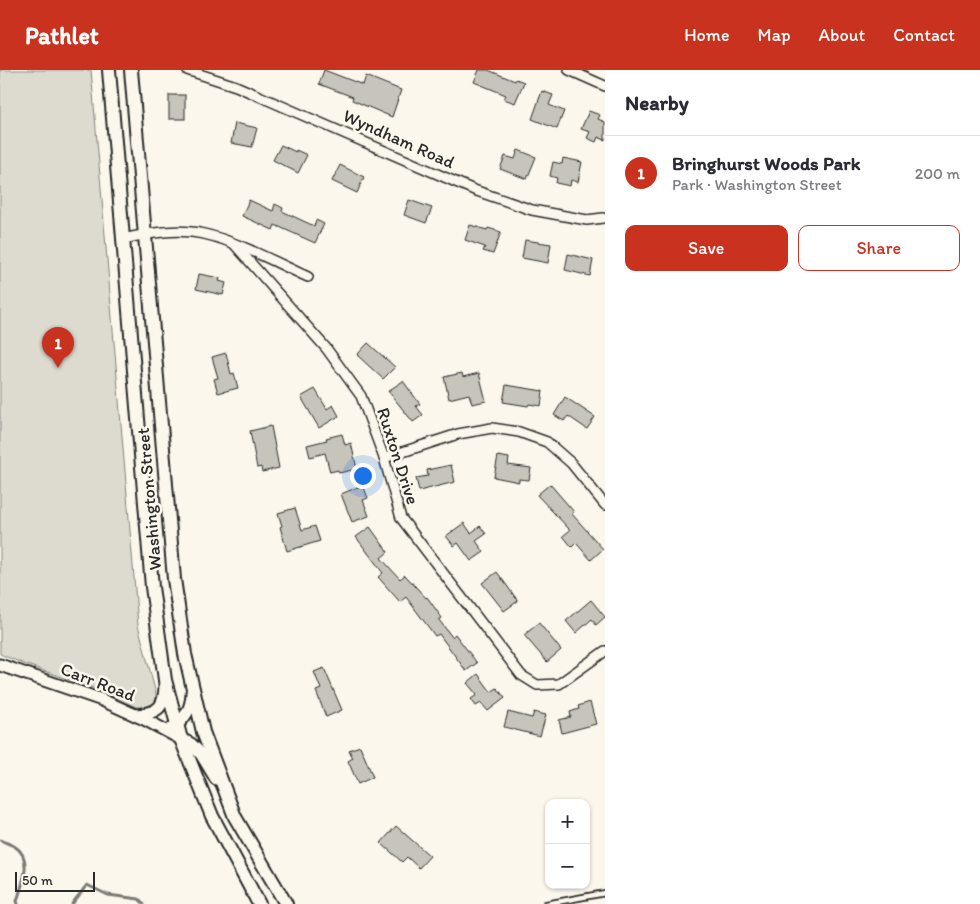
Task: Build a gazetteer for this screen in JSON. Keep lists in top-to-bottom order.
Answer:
{
  "streets": {
    "main road": ["Washington Street"],
    "street": ["Wyndham Road", "Ruxton Drive", "Carr Road"]
  },
  "crossings": [
    ["Washington Street", "Carr Road"]
  ],
  "scale_bar": "50 m",
  "page": {
    "header": "Pathlet",
    "nav": [
      "Home",
      "Map",
      "About",
      "Contact"
    ],
    "heading": "Nearby",
    "list": [
      {
        "mark": "1",
        "name": "Bringhurst Woods Park",
        "note": "Park · Washington Street",
        "value": "200 m"
      }
    ],
    "buttons": ["Save", "Share"],
    "pins": "1",
    "map_buttons": ["+", "−"],
    "scale": "50 m"
  }
}
